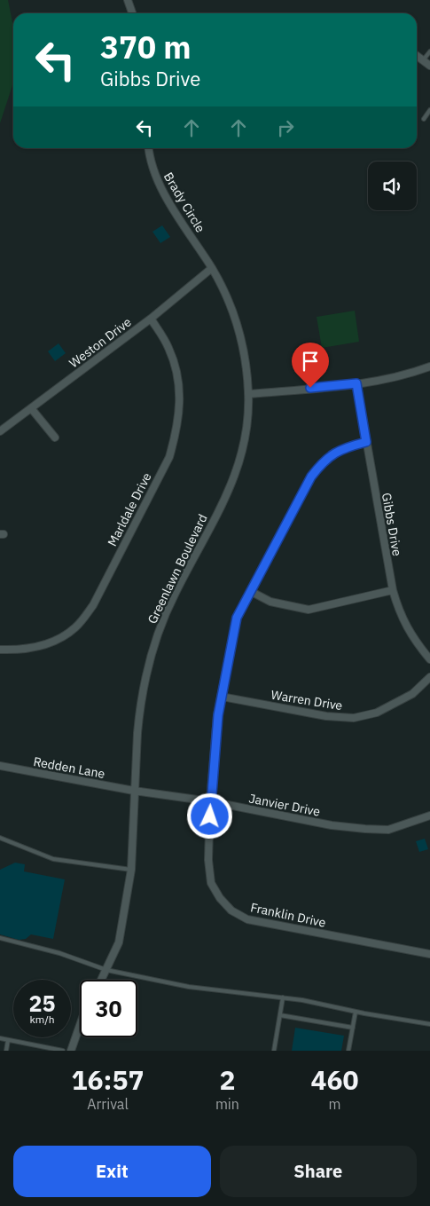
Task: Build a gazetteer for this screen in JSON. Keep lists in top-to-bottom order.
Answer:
{
  "streets": {
    "street": [
      "Brady Circle",
      "Weston Drive",
      "Marldale Drive",
      "Gibbs Drive",
      "Greenlawn Boulevard",
      "Warren Drive",
      "Redden Lane",
      "Janvier Drive",
      "Franklin Drive"
    ]
  },
  "crossings": [
    ["Brady Circle", "Weston Drive"],
    ["Brady Circle", "Greenlawn Boulevard"],
    ["Weston Drive", "Marldale Drive"],
    ["Weston Drive", "Greenlawn Boulevard"],
    ["Gibbs Drive", "Franklin Drive"],
    ["Greenlawn Boulevard", "Redden Lane"],
    ["Greenlawn Boulevard", "Janvier Drive"],
    ["Warren Drive", "Franklin Drive"],
    ["Redden Lane", "Janvier Drive"],
    ["Janvier Drive", "Franklin Drive"]
  ],
  "page": {
    "turn": ["370 m", "Gibbs Drive"],
    "speed": "25 km/h",
    "limit": "30",
    "eta": [
      "16:57",
      "Arrival",
      "2",
      "min",
      "460",
      "m"
    ],
    "buttons": ["Exit", "Share"]
  }
}
